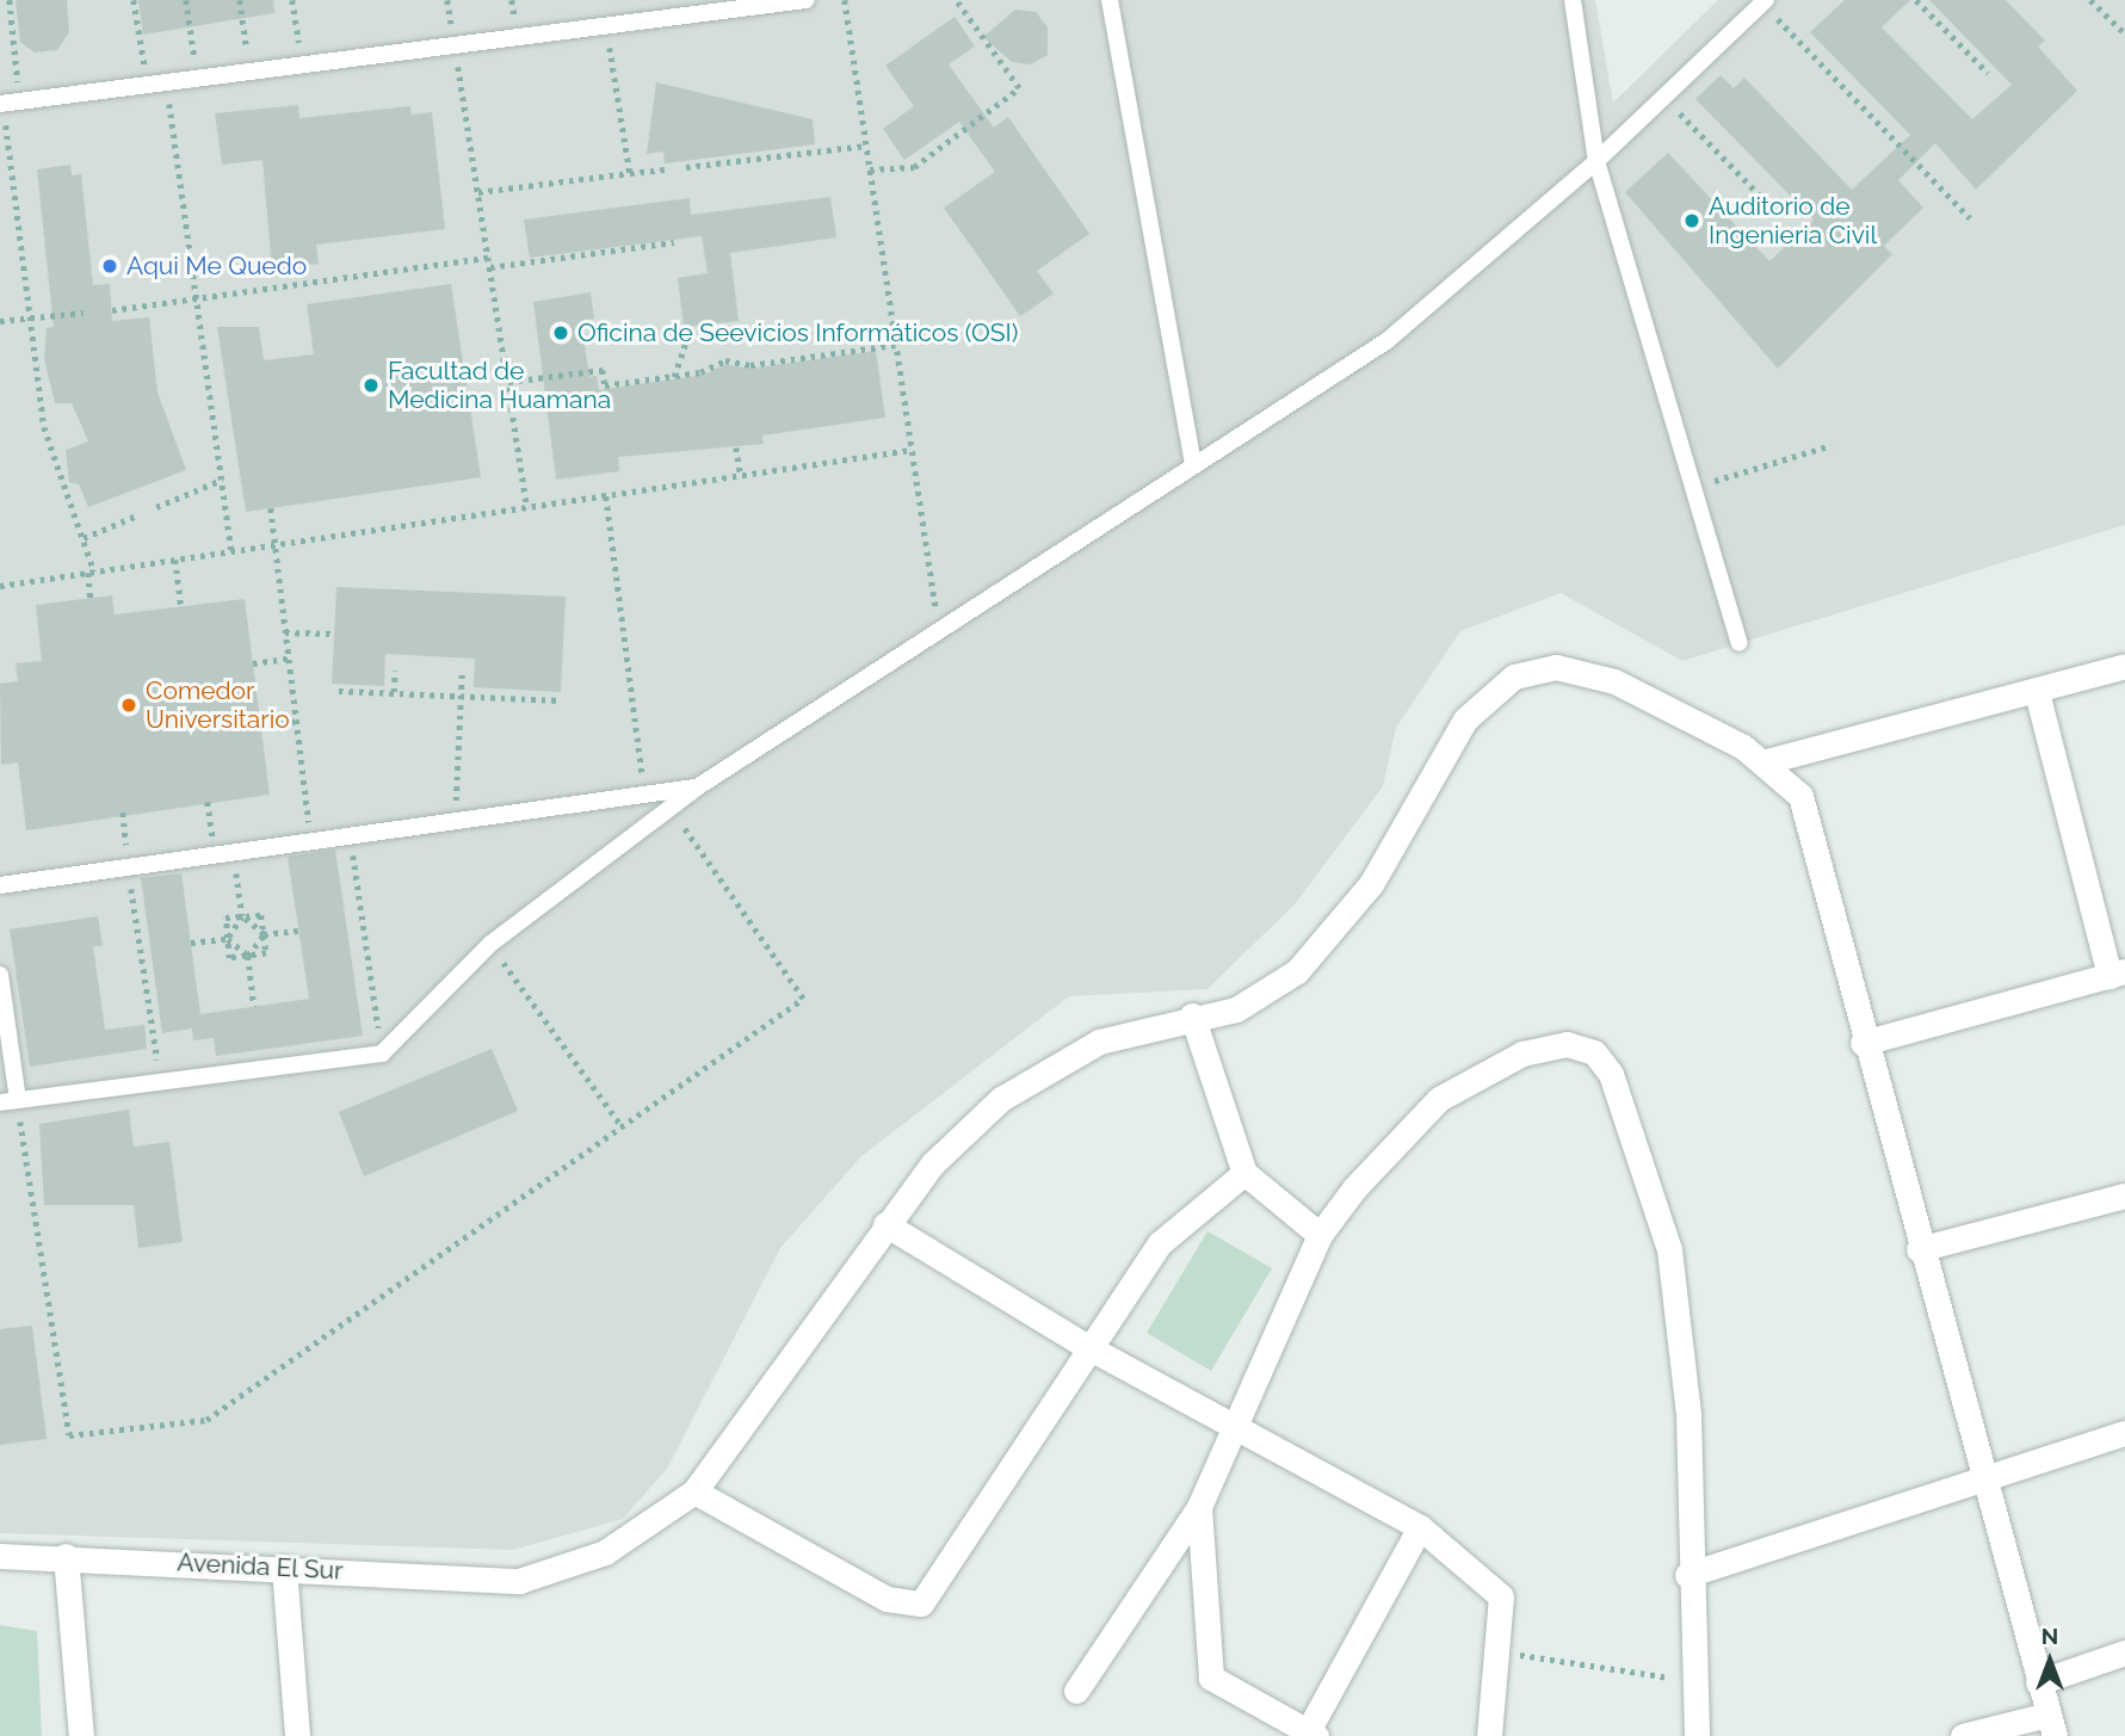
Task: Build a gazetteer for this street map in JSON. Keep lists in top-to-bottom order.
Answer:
{
  "streets": {
    "street": ["Avenida El Sur"]
  },
  "places": [
    "Auditorio de Ingenieria Civil",
    "Aqui Me Quedo",
    "Oficina de Seevicios Informáticos (OSI)",
    "Facultad de Medicina Huamana",
    "Comedor Universitario"
  ],
  "north": "top"
}
